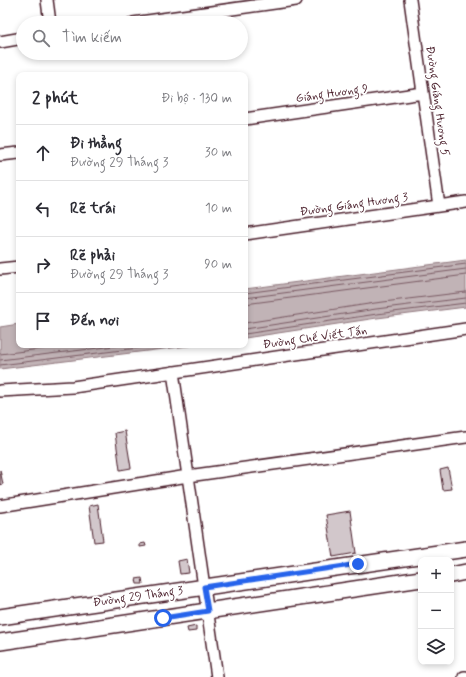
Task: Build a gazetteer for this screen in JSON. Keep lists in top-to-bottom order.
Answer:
{
  "streets": {
    "street": [
      "Giáng Hương 9",
      "Đường Giáng Hương 5",
      "Đường Giáng Hương 3",
      "Đường Chế Viết Tấn",
      "Đường 29 Tháng 3"
    ]
  },
  "crossings": [
    ["Giáng Hương 9", "Đường Giáng Hương 5"],
    ["Đường Giáng Hương 5", "Đường Giáng Hương 3"]
  ],
  "page": {
    "search": "Tìm kiếm",
    "heading": ["2 phút", "Đi bộ · 130 m"],
    "list": [
      ["Đi thẳng", "Đường 29 Tháng 3", "30 m"],
      ["Rẽ trái", "10 m"],
      ["Rẽ phải", "Đường 29 Tháng 3", "90 m"],
      "Đến nơi"
    ],
    "map_buttons": ["+", "−"]
  }
}
